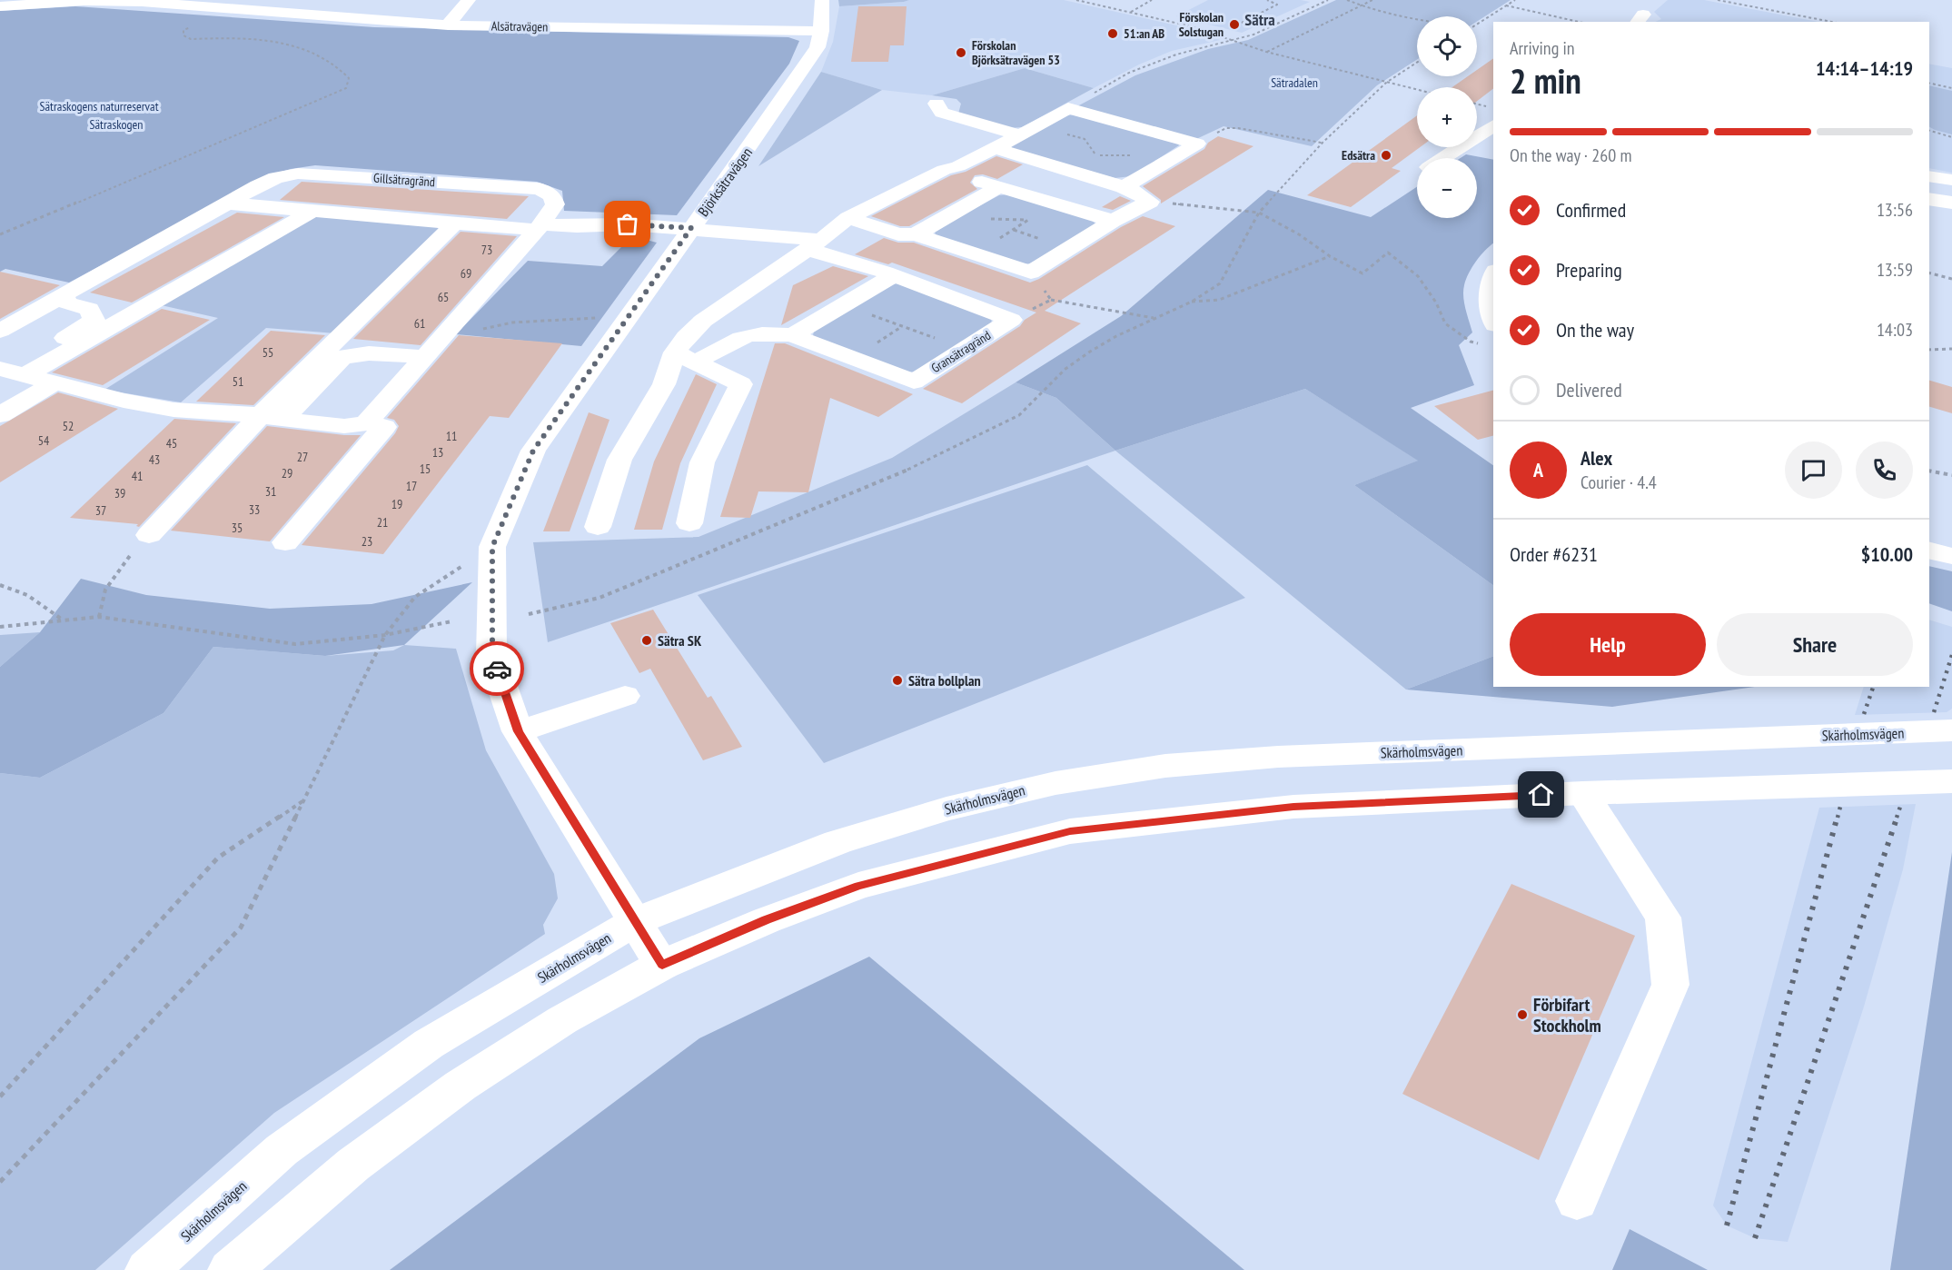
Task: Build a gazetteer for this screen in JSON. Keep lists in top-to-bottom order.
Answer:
{
  "streets": {
    "street": [
      "Alsätravägen",
      "Gillsätragränd",
      "Björksätravägen",
      "Gransätragränd",
      "Skärholmsvägen"
    ]
  },
  "crossings": [
    ["Alsätravägen", "Björksätravägen"],
    ["Björksätravägen", "Gransätragränd"],
    ["Björksätravägen", "Skärholmsvägen"]
  ],
  "districts": ["Sätra"],
  "parks": ["Sätradalen", "Sätraskogens naturreservat", "Sätraskogen"],
  "places": [
    "Förskolan Solstugan",
    "51:an AB",
    "Förskolan Björksätravägen 53",
    "Edsätra",
    "Sätra SK",
    "Sätra bollplan",
    "Förbifart Stockholm"
  ],
  "house_numbers": [
    "73",
    "69",
    "65",
    "61",
    "55",
    "51",
    "52",
    "11",
    "54",
    "45",
    "13",
    "27",
    "43",
    "15",
    "29",
    "41",
    "17",
    "31",
    "39",
    "19",
    "33",
    "37",
    "21",
    "35",
    "23"
  ],
  "page": {
    "map_buttons": ["+", "−"],
    "heading": ["2 min", "Arriving in", "14:14–14:19"],
    "panel": [
      "Alex",
      "Courier · 4.4",
      "Order #6231",
      "$10.00"
    ],
    "bar": "On the way · 260 m",
    "list": [
      ["Confirmed", "13:56"],
      ["Preparing", "13:59"],
      ["On the way", "14:03"],
      "Delivered"
    ],
    "round": "A",
    "buttons": ["Help", "Share"]
  }
}
